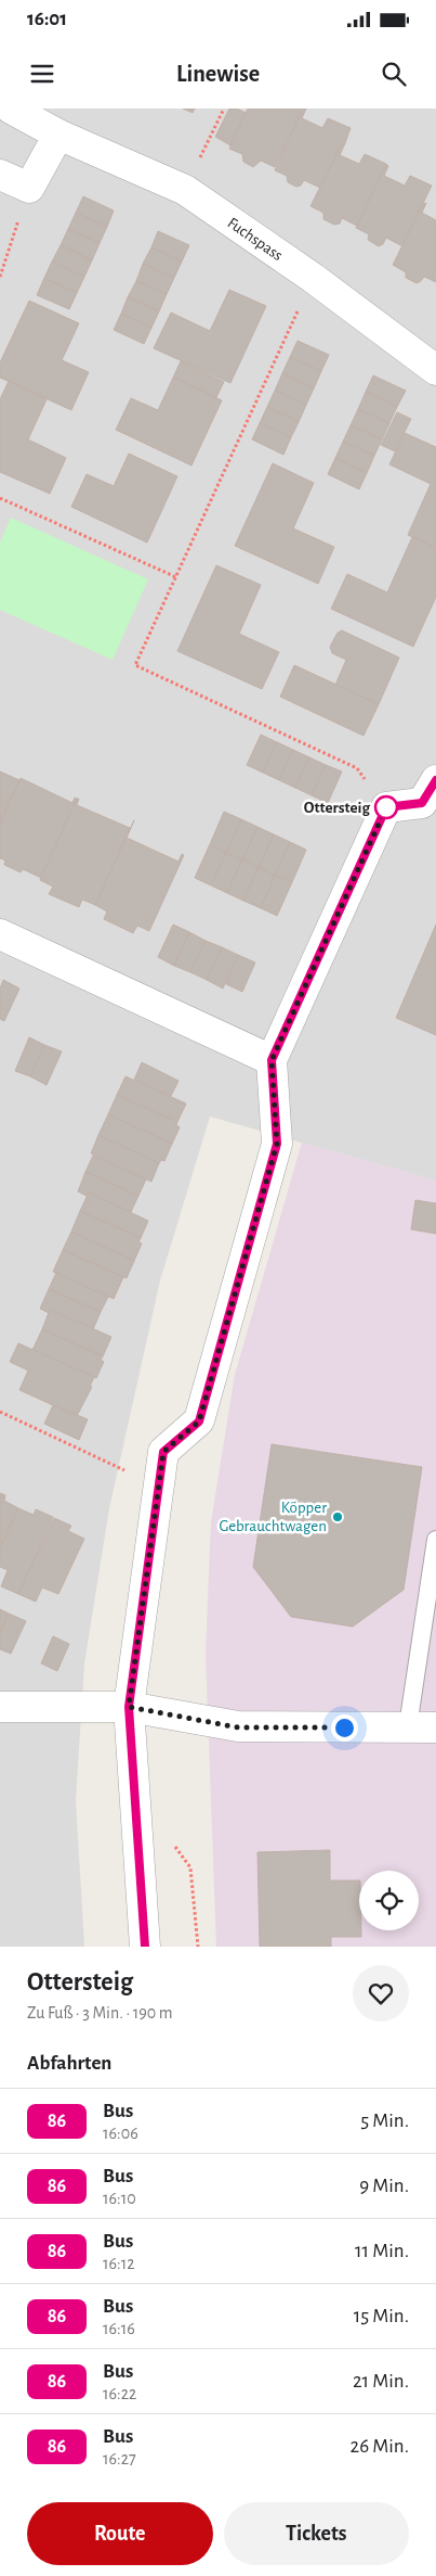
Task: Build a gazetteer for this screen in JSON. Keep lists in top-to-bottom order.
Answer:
{
  "streets": {
    "street": ["Fuchspass"]
  },
  "places": ["Ottersteig", "Köpper Gebrauchtwagen"],
  "lines": ["bus line 86"],
  "page": {
    "status": "16:01",
    "header": "Linewise",
    "heading": [
      ["Ottersteig", "Zu Fuß · 3 Min. · 190 m"],
      "Abfahrten"
    ],
    "list": [
      {
        "mark": "86",
        "name": "Bus",
        "note": "16:06",
        "value": "5 Min."
      },
      {
        "mark": "86",
        "name": "Bus",
        "note": "16:10",
        "value": "9 Min."
      },
      {
        "mark": "86",
        "name": "Bus",
        "note": "16:12",
        "value": "11 Min."
      },
      {
        "mark": "86",
        "name": "Bus",
        "note": "16:16",
        "value": "15 Min."
      },
      {
        "mark": "86",
        "name": "Bus",
        "note": "16:22",
        "value": "21 Min."
      },
      {
        "mark": "86",
        "name": "Bus",
        "note": "16:27",
        "value": "26 Min."
      }
    ],
    "buttons": ["Route", "Tickets"]
  }
}
